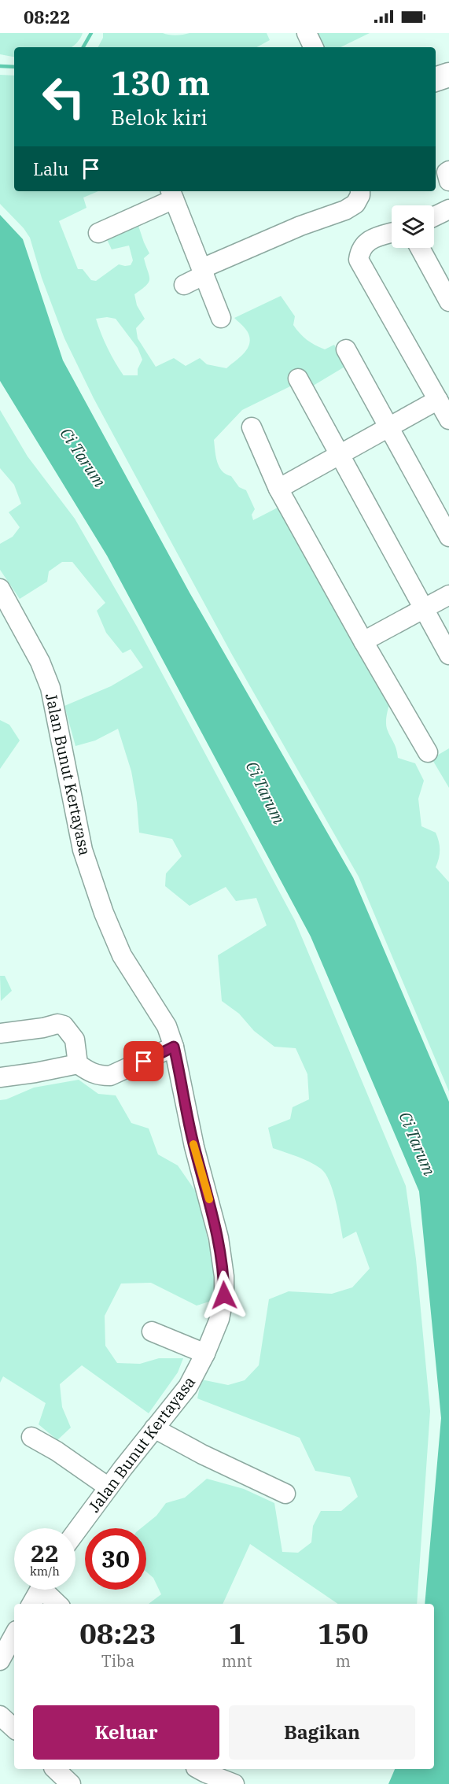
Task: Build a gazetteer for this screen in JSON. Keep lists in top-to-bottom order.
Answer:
{
  "streets": {
    "street": ["Jalan Bunut Kertayasa"]
  },
  "water": ["Ci Tarum"],
  "page": {
    "status": "08:22",
    "turn": ["130 m", "Belok kiri"],
    "then": "Lalu",
    "speed": "22 km/h",
    "limit": "30",
    "eta": [
      "08:23",
      "Tiba",
      "1",
      "mnt",
      "150",
      "m"
    ],
    "buttons": ["Keluar", "Bagikan"]
  }
}
